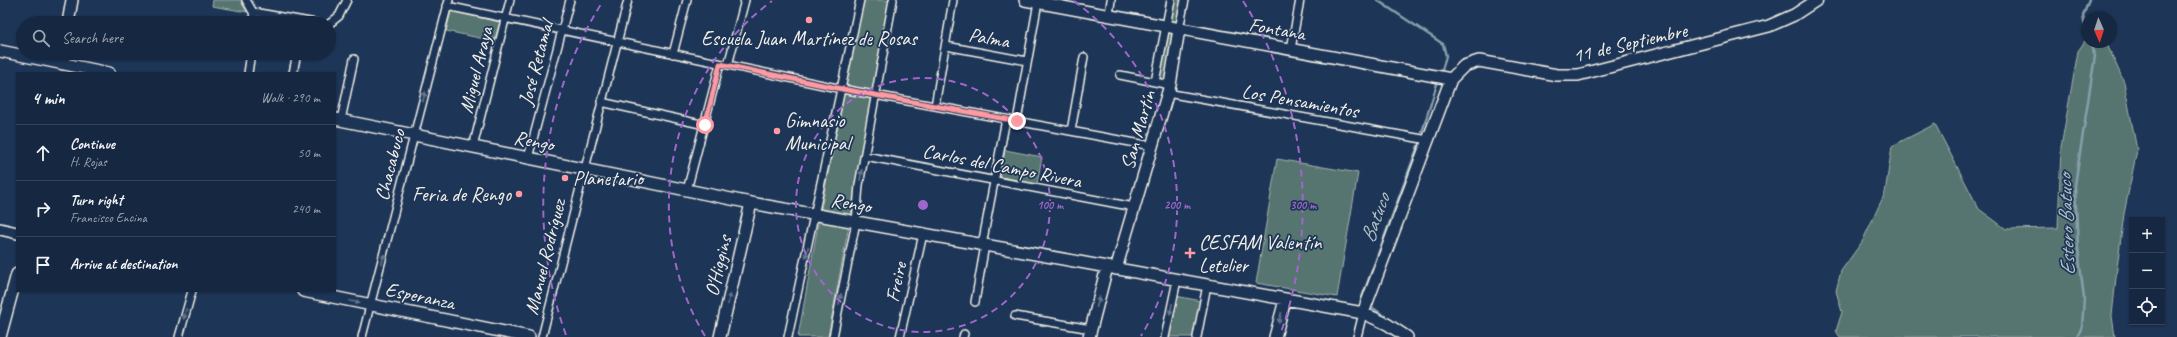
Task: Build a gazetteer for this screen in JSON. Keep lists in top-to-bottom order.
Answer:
{
  "streets": {
    "main road": [
      "Fontana",
      "11 de Septiembre",
      "San Martín",
      "Rengo",
      "O'Higgins",
      "Esperanza"
    ],
    "street": [
      "Palma",
      "José Retamal",
      "Miguel Araya",
      "Los Pensamientos",
      "Chacabuco",
      "Carlos del Campo Rivera",
      "Manuel Rodríguez",
      "Freire"
    ]
  },
  "crossings": [
    ["Fontana", "11 de Septiembre"],
    ["Fontana", "San Martín"],
    ["José Retamal", "Rengo"],
    ["Miguel Araya", "Rengo"],
    ["Los Pensamientos", "San Martín"],
    ["San Martín", "Rengo"],
    ["San Martín", "Carlos del Campo Rivera"],
    ["Rengo", "Chacabuco"],
    ["Rengo", "Manuel Rodríguez"],
    ["Rengo", "O'Higgins"],
    ["Rengo", "Freire"],
    ["Chacabuco", "Esperanza"]
  ],
  "one_way": ["Chacabuco", "O'Higgins"],
  "water": ["Batuco", "Estero Batuco"],
  "places": {
    "other": [
      "Escuela Juan Martínez de Rosas",
      "Gimnasio Municipal",
      "Planetario",
      "Feria de Rengo"
    ],
    "health": ["CESFAM Valentín Letelier"]
  },
  "north": "bottom",
  "page": {
    "search": "Search here",
    "heading": ["4 min", "Walk · 290 m"],
    "list": [
      ["Continue", "H. Rojas", "50 m"],
      ["Turn right", "Francisco Encina", "240 m"],
      "Arrive at destination"
    ],
    "map_buttons": ["+", "−"]
  },
  "rings": ["100 m", "200 m", "300 m"]
}
